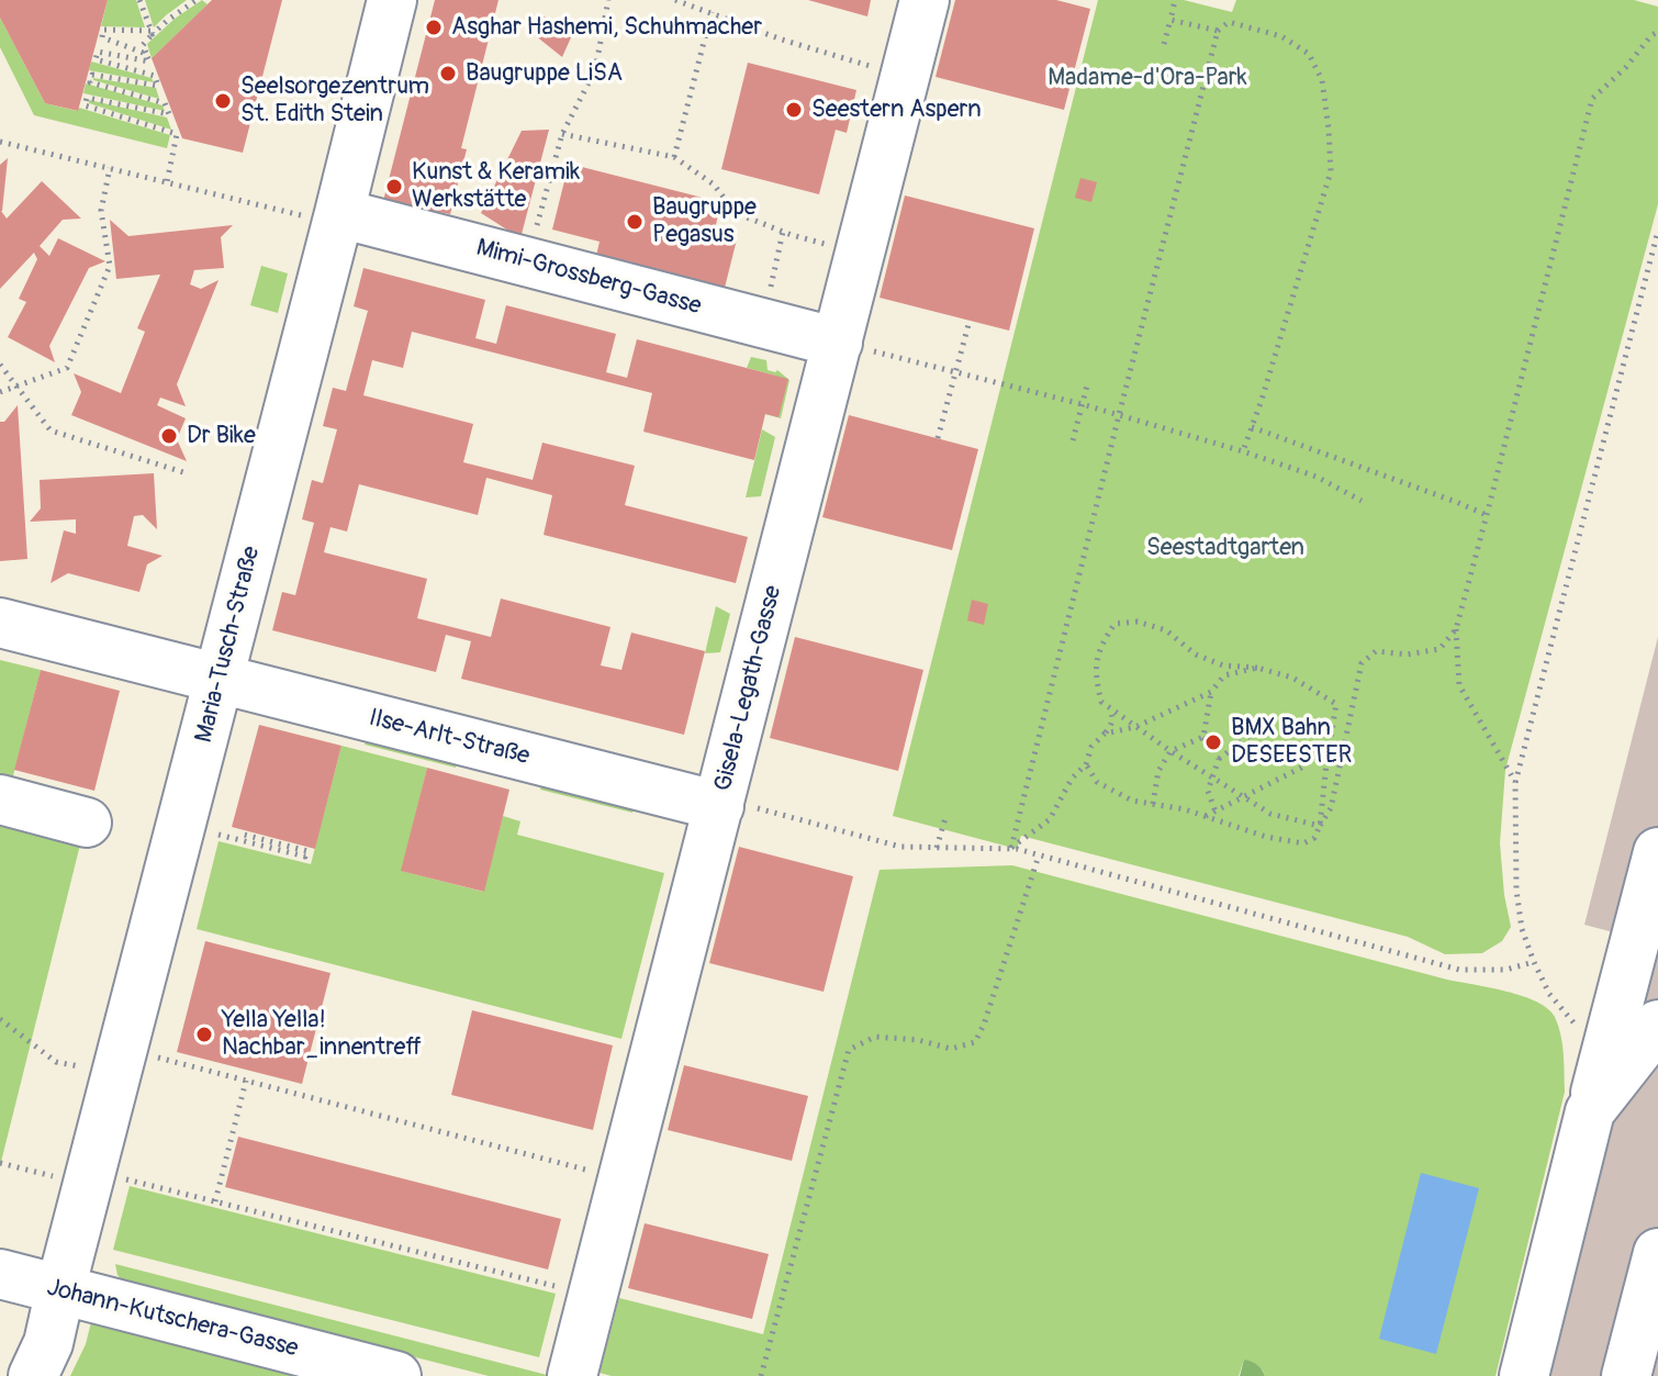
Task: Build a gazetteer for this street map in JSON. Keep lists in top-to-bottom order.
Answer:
{
  "streets": {
    "street": [
      "Mimi-Grossberg-Gasse",
      "Maria-Tusch-Straße",
      "Gisela-Legath-Gasse",
      "Ilse-Arlt-Straße",
      "Johann-Kutschera-Gasse"
    ]
  },
  "crossings": [
    ["Mimi-Grossberg-Gasse", "Maria-Tusch-Straße"],
    ["Mimi-Grossberg-Gasse", "Gisela-Legath-Gasse"],
    ["Maria-Tusch-Straße", "Ilse-Arlt-Straße"],
    ["Maria-Tusch-Straße", "Johann-Kutschera-Gasse"],
    ["Gisela-Legath-Gasse", "Ilse-Arlt-Straße"]
  ],
  "parks": ["Madame-d'Ora-Park", "Seestadtgarten"],
  "places": [
    "Asghar Hashemi, Schuhmacher",
    "Baugruppe LiSA",
    "Seelsorgezentrum St. Edith Stein",
    "Seestern Aspern",
    "Kunst & Keramik Werkstätte",
    "Baugruppe Pegasus",
    "Dr Bike",
    "BMX Bahn DESEESTER",
    "Yella Yella! Nachbar_innentreff"
  ]
}
